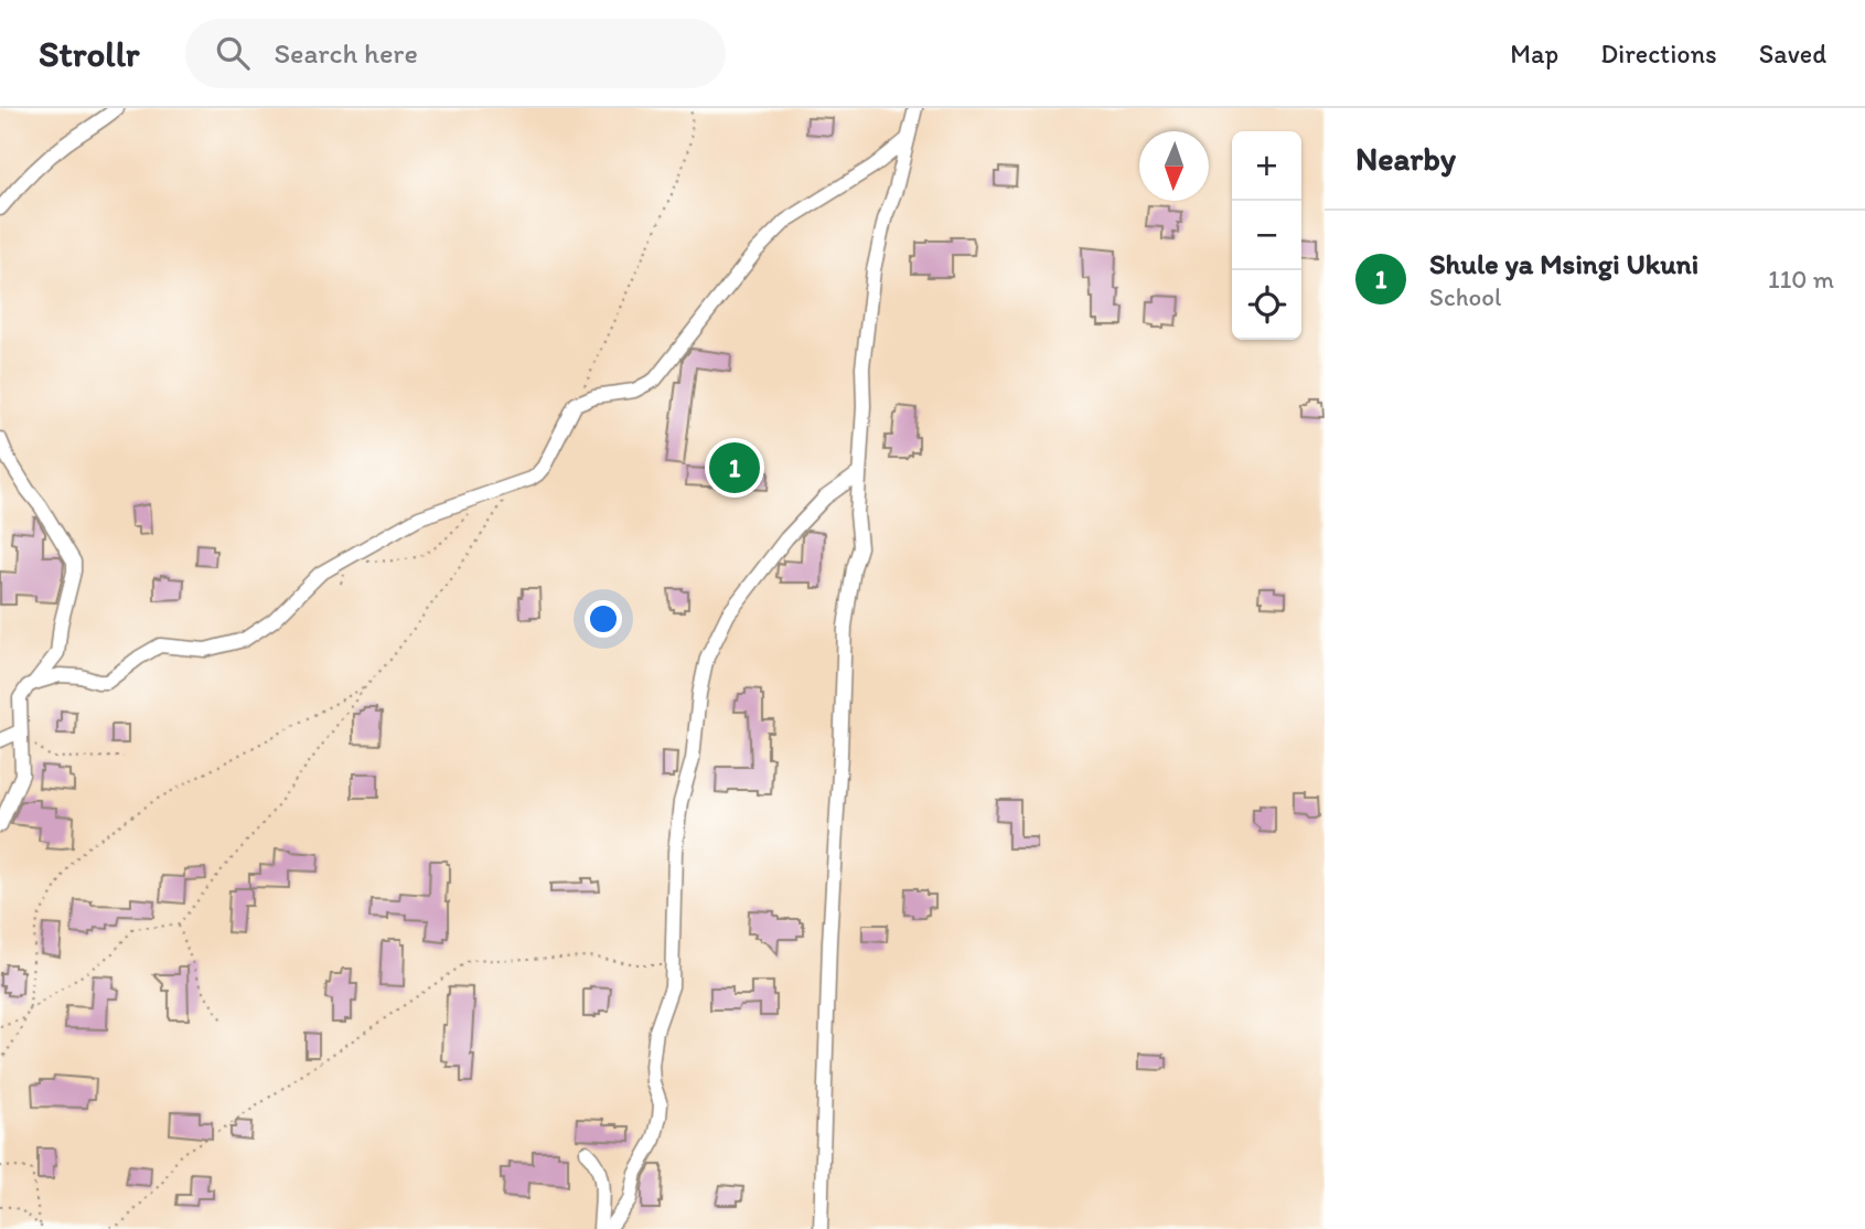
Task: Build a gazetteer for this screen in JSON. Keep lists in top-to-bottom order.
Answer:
{
  "north": "bottom",
  "page": {
    "header": "Strollr",
    "search": "Search here",
    "nav": ["Map", "Directions", "Saved"],
    "heading": "Nearby",
    "map_buttons": ["+", "−"],
    "list": [
      {
        "mark": "1",
        "name": "Shule ya Msingi Ukuni",
        "note": "School",
        "value": "110 m"
      }
    ],
    "pins": "1"
  }
}
